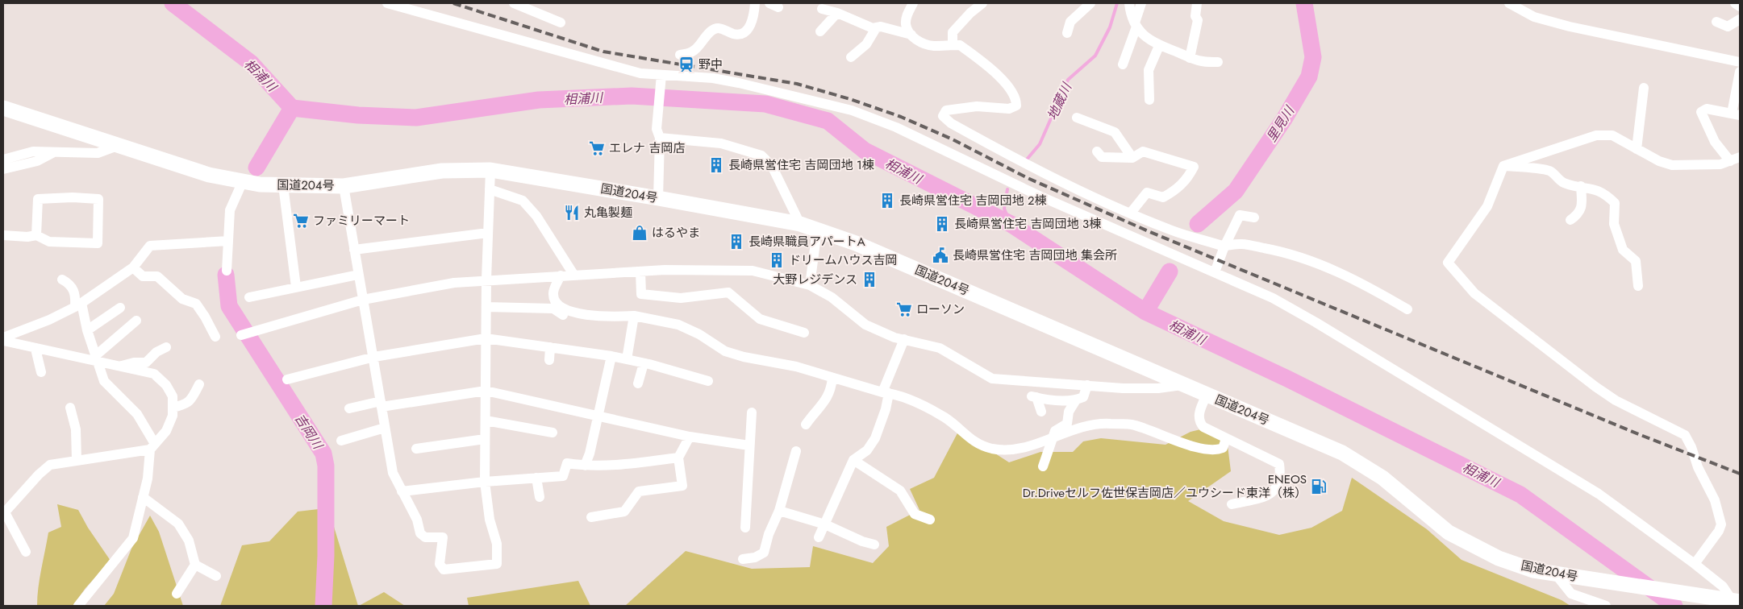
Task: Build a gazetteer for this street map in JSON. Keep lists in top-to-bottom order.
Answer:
{
  "streets": {
    "highway": ["国道204号"]
  },
  "water": [
    "相浦川",
    "地蔵川",
    "里見川",
    "吉岡川"
  ],
  "places": {
    "station": ["野中"],
    "supermarket": ["エレナ 吉岡店", "ファミリーマート", "ローソン"],
    "building": [
      "長崎県営住宅 吉岡団地 1棟",
      "長崎県営住宅 吉岡団地 2棟",
      "長崎県営住宅 吉岡団地 3棟",
      "長崎県職員アパートA",
      "ドリームハウス吉岡",
      "大野レジデンス"
    ],
    "restaurant": ["丸亀製麺"],
    "shop": ["はるやま"],
    "public building": ["長崎県営住宅 吉岡団地 集会所"],
    "fuel station": ["ENEOS Dr.Driveセルフ佐世保吉岡店／ユウシード東洋（株）"]
  }
}
